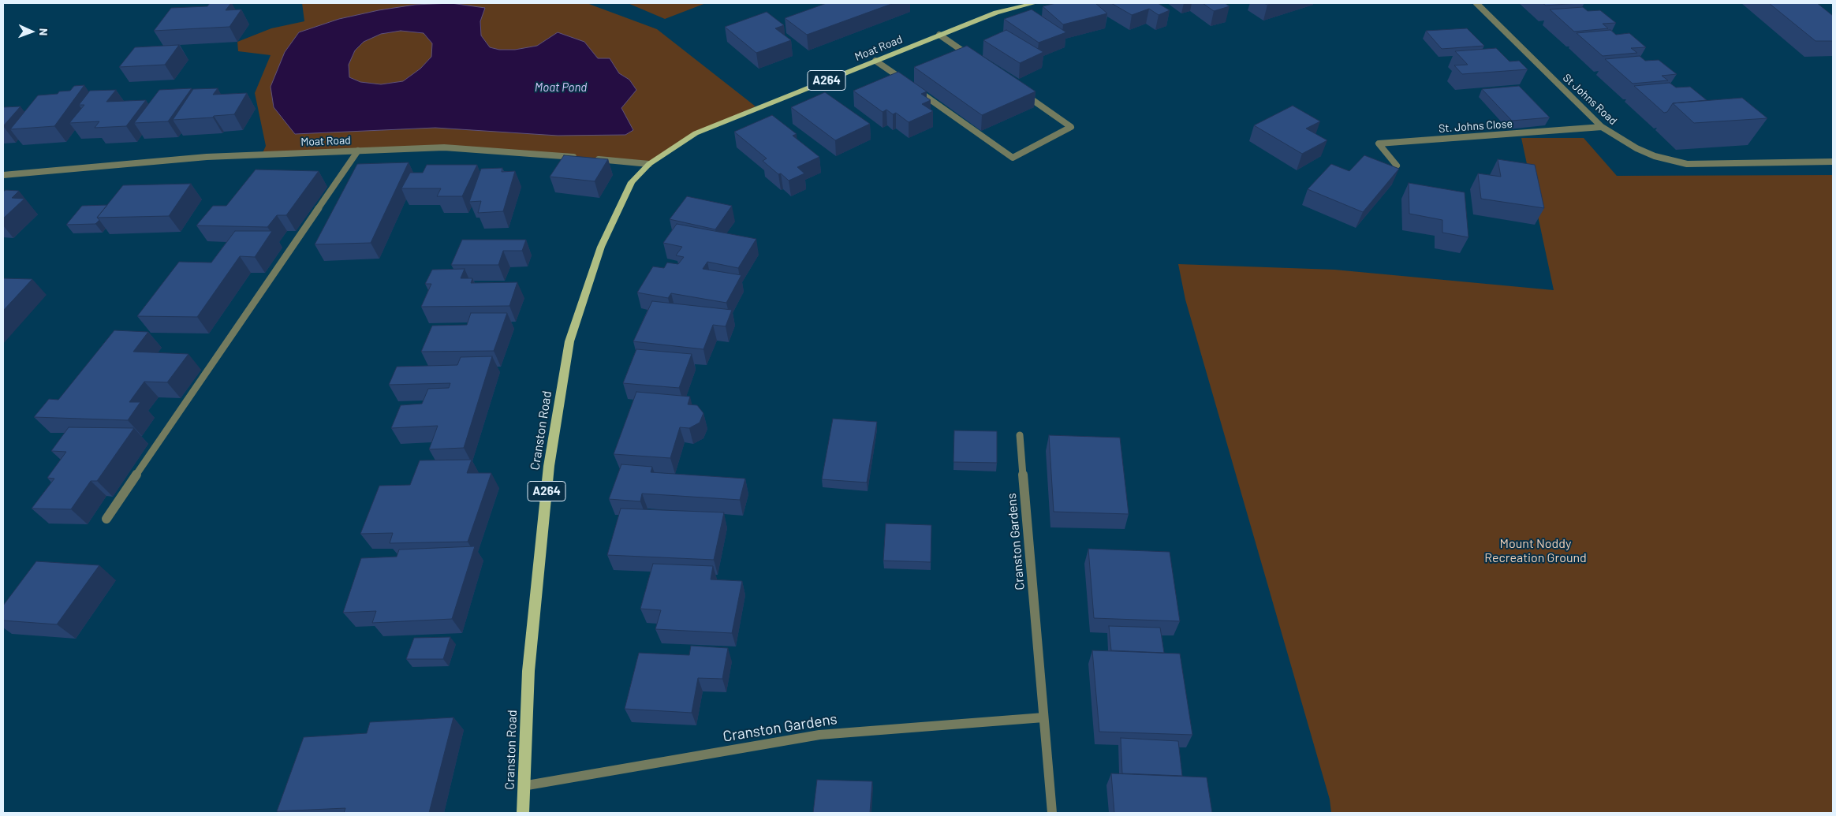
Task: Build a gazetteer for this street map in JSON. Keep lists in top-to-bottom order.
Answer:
{
  "streets": {
    "main road": ["Moat Road", "A264", "Cranston Road"],
    "street": ["St Johns Road", "St. Johns Close", "Cranston Gardens"]
  },
  "crossings": [
    ["Moat Road", "Cranston Road"],
    ["St Johns Road", "St. Johns Close"],
    ["Cranston Road", "Cranston Gardens"]
  ],
  "water": ["Moat Pond"],
  "parks": ["Mount Noddy Recreation Ground"],
  "north": "right"
}
